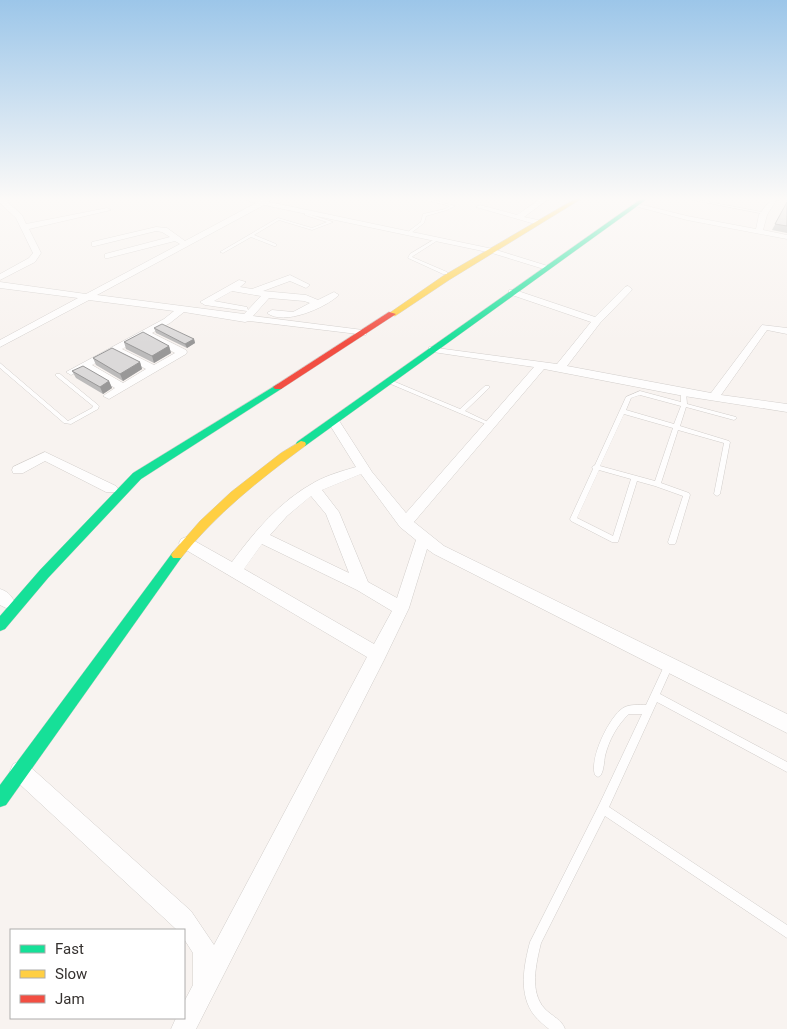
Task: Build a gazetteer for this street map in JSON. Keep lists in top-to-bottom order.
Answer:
{
  "legend": ["Fast", "Slow", "Jam"]
}
